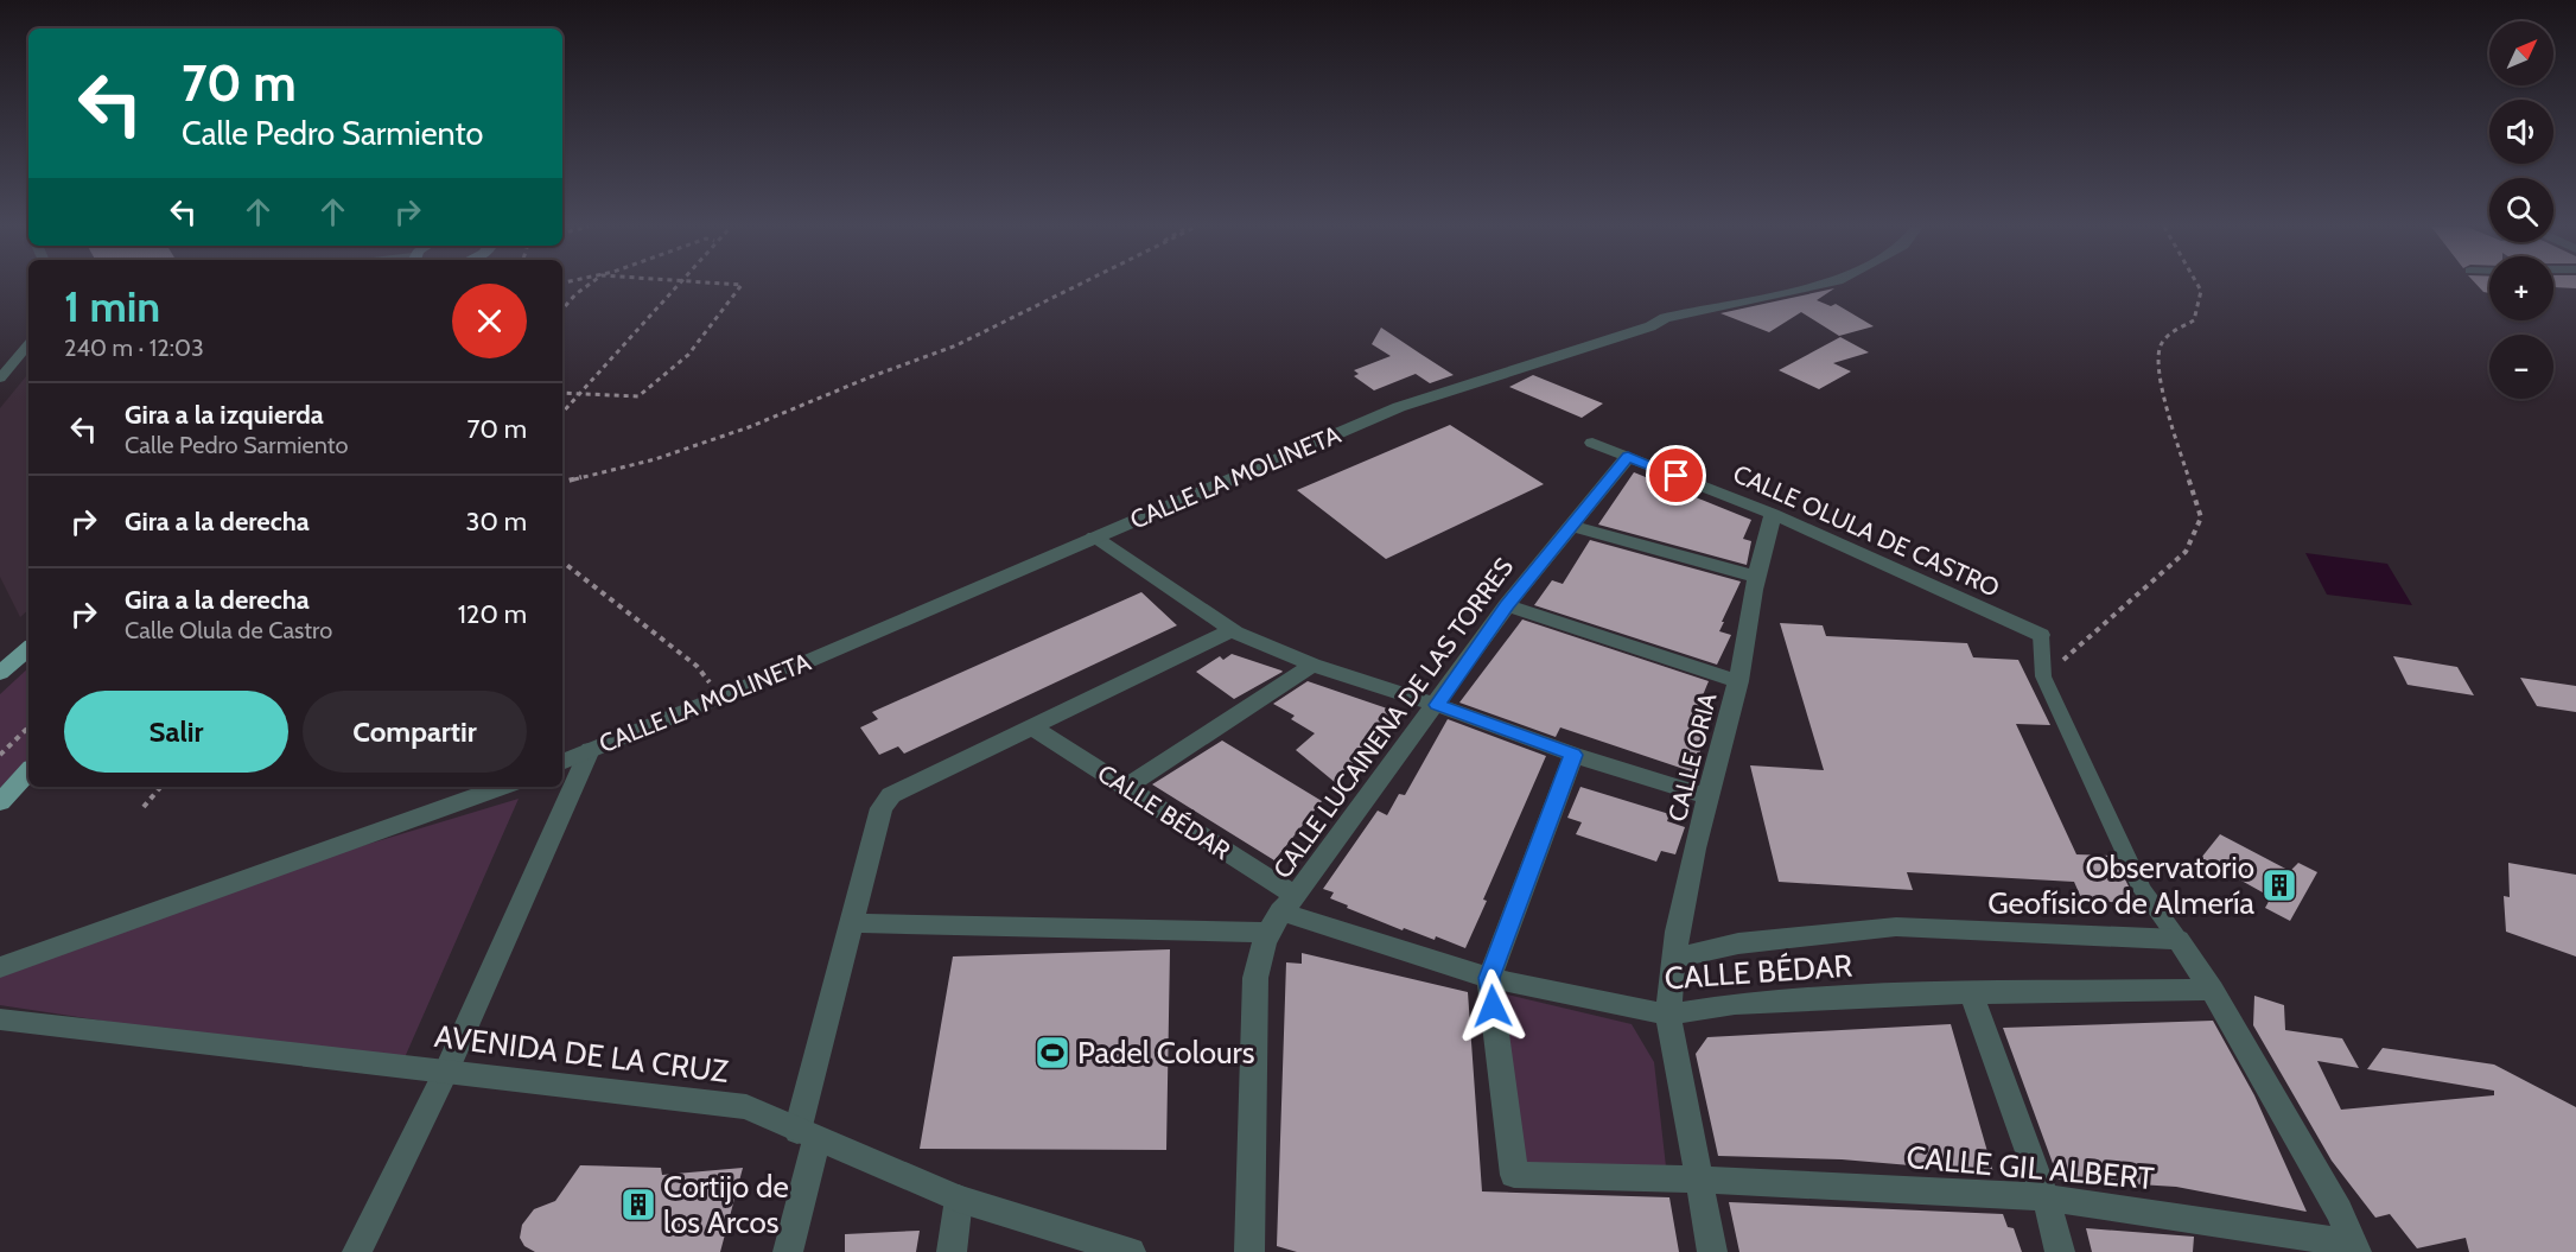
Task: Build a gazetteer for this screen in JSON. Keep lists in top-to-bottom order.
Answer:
{
  "streets": {
    "street": [
      "CALLE LA MOLINETA",
      "CALLE OLULA DE CASTRO",
      "CALLE LUCAINENA DE LAS TORRES",
      "CALLE ORIA",
      "CALLE BÉDAR",
      "AVENIDA DE LA CRUZ",
      "CALLE GIL ALBERT"
    ]
  },
  "crossings": [
    ["CALLE OLULA DE CASTRO", "CALLE LUCAINENA DE LAS TORRES"],
    ["CALLE OLULA DE CASTRO", "CALLE ORIA"],
    ["CALLE LUCAINENA DE LAS TORRES", "CALLE BÉDAR"],
    ["CALLE ORIA", "CALLE BÉDAR"],
    ["CALLE ORIA", "CALLE GIL ALBERT"],
    ["CALLE BÉDAR", "CALLE GIL ALBERT"]
  ],
  "places": {
    "building": ["Observatorio Geofísico de Almería", "Cortijo de los Arcos"],
    "sports": ["Padel Colours"]
  },
  "north": "top right",
  "page": {
    "map_buttons": ["+", "−"],
    "turn": ["70 m", "Calle Pedro Sarmiento"],
    "heading": ["1 min", "240 m · 12:03"],
    "list": [
      {
        "name": "Gira a la izquierda",
        "note": "Calle Pedro Sarmiento",
        "value": "70 m"
      },
      {
        "name": "Gira a la derecha",
        "value": "30 m"
      },
      {
        "name": "Gira a la derecha",
        "note": "Calle Olula de Castro",
        "value": "120 m"
      }
    ],
    "buttons": ["Salir", "Compartir"]
  }
}
